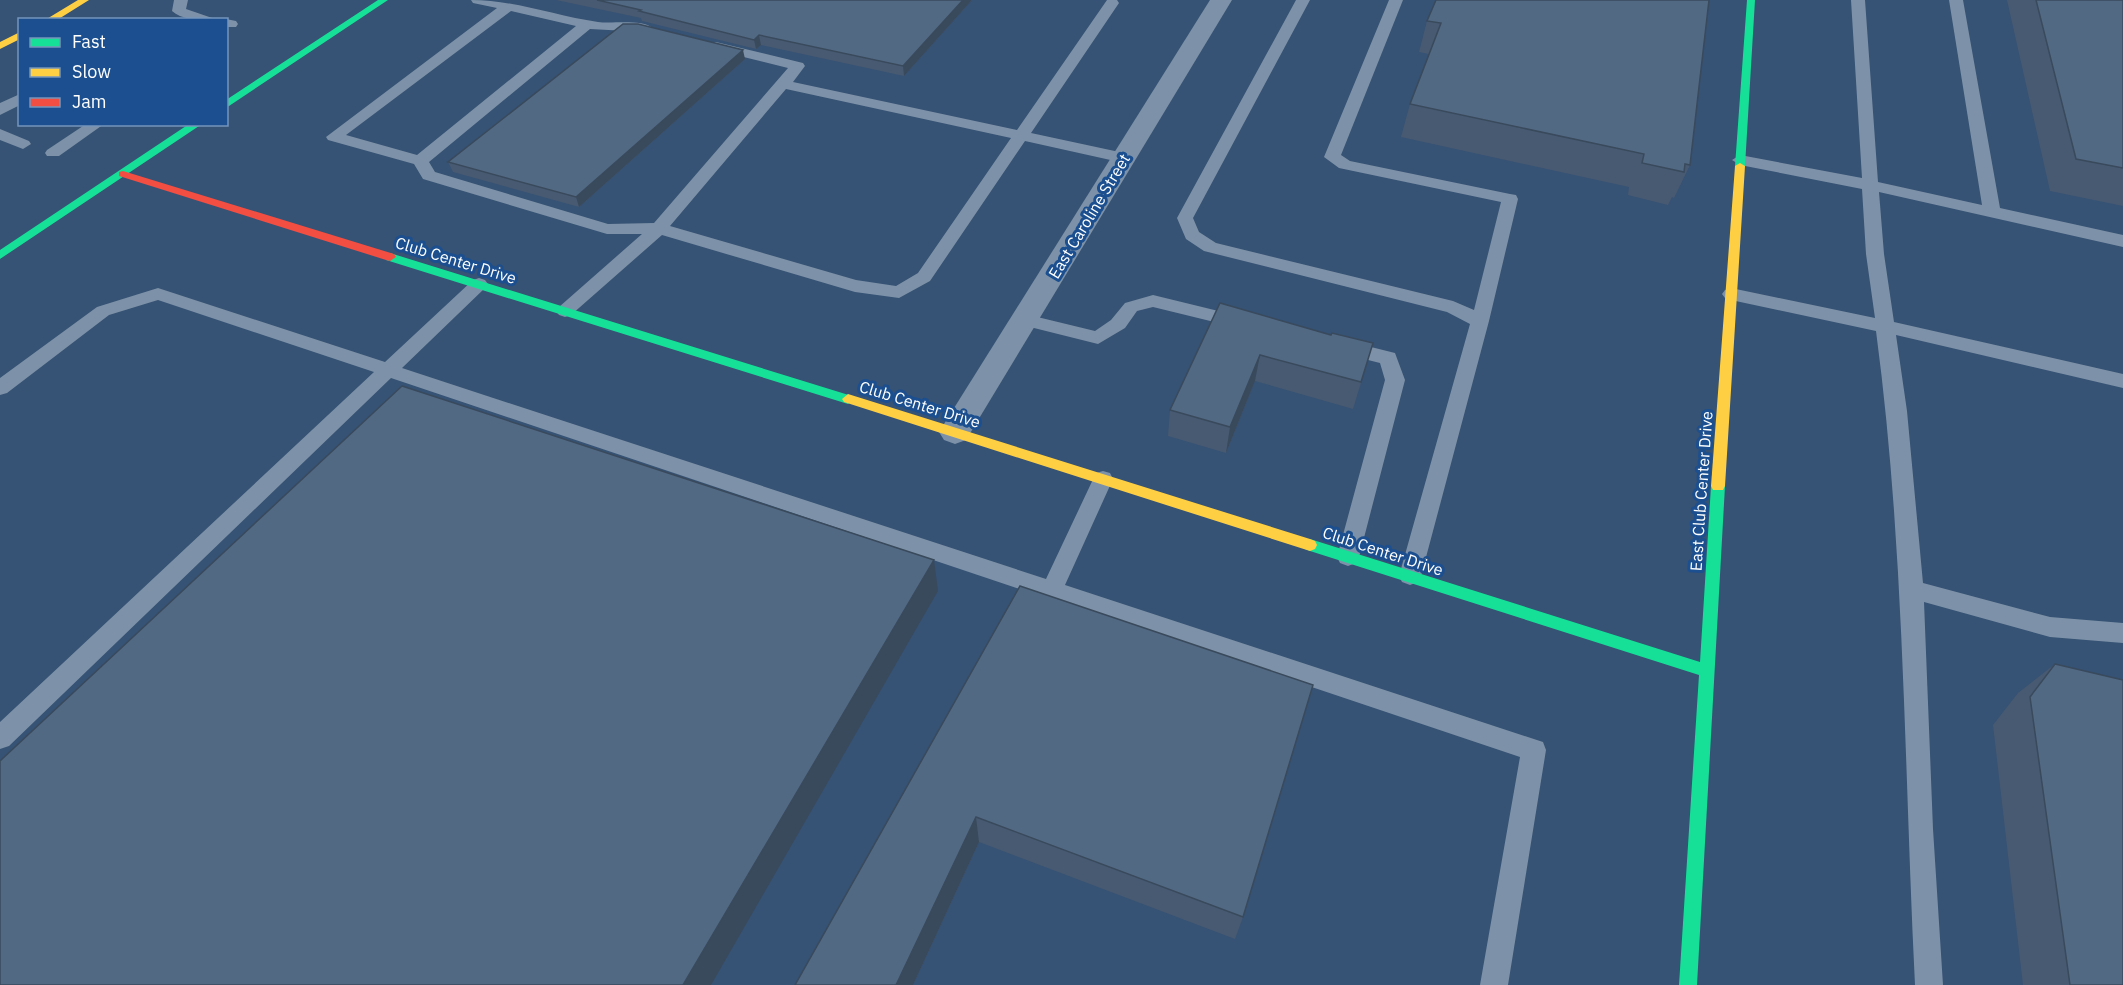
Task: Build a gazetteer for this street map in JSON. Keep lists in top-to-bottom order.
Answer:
{
  "streets": {
    "main road": ["Club Center Drive", "East Club Center Drive"],
    "street": ["East Caroline Street"]
  },
  "crossings": [
    ["East Caroline Street", "Club Center Drive"],
    ["Club Center Drive", "East Club Center Drive"]
  ],
  "legend": ["Fast", "Slow", "Jam"]
}
